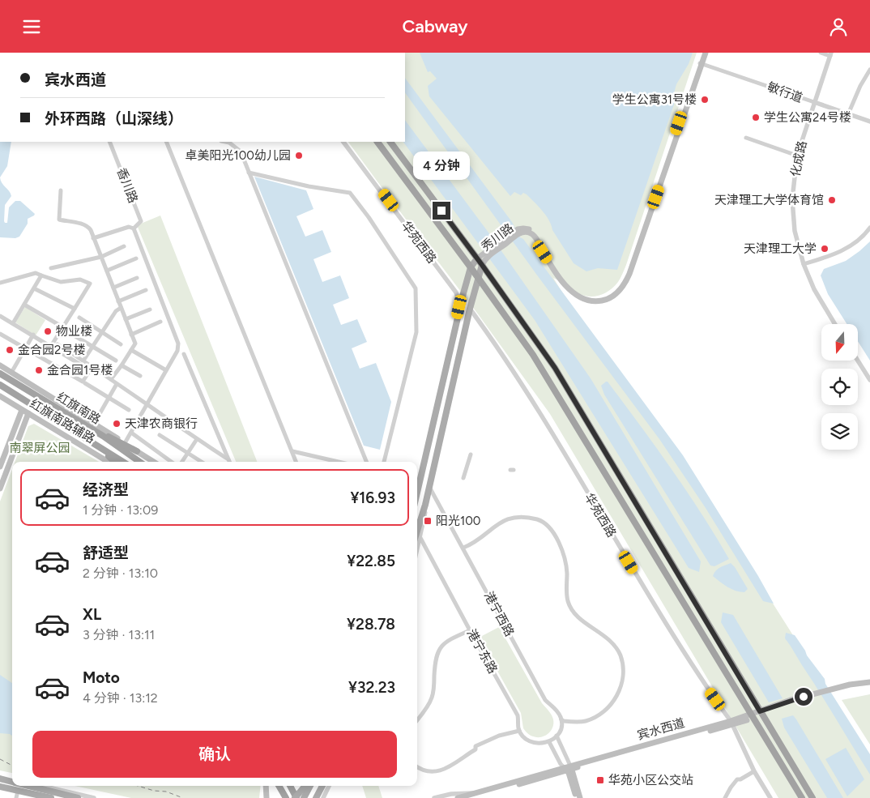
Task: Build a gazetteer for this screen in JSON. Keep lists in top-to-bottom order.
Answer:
{
  "streets": {
    "highway": ["红旗南路"],
    "main road": ["秀川路", "红旗南路辅路", "宾水西道"],
    "street": [
      "敏行道",
      "化成路",
      "香川路",
      "华苑西路",
      "港宁西路",
      "港宁东路"
    ]
  },
  "crossings": [
    ["敏行道", "化成路"],
    ["敏行道", "秀川路"],
    ["秀川路", "华苑西路"],
    ["秀川路", "港宁西路"],
    ["华苑西路", "宾水西道"]
  ],
  "parks": ["南翠屏公园"],
  "places": {
    "other": [
      "学生公寓31号楼",
      "学生公寓24号楼",
      "卓美阳光100幼儿园",
      "天津理工大学体育馆",
      "天津理工大学",
      "物业楼",
      "金合园2号楼",
      "金合园1号楼",
      "天津农商银行"
    ],
    "transit": ["阳光100", "华苑小区公交站"]
  },
  "north": "bottom",
  "page": {
    "header": "Cabway",
    "banner": ["宾水西道", "外环西路（山深线）"],
    "bubble": "4 分钟",
    "list": [
      {
        "name": "经济型",
        "note": "1 分钟 · 13:09",
        "value": "¥16.93"
      },
      {
        "name": "舒适型",
        "note": "2 分钟 · 13:10",
        "value": "¥22.85"
      },
      {
        "name": "XL",
        "note": "3 分钟 · 13:11",
        "value": "¥28.78"
      },
      {
        "name": "Moto",
        "note": "4 分钟 · 13:12",
        "value": "¥32.23"
      }
    ],
    "buttons": "确认"
  }
}
